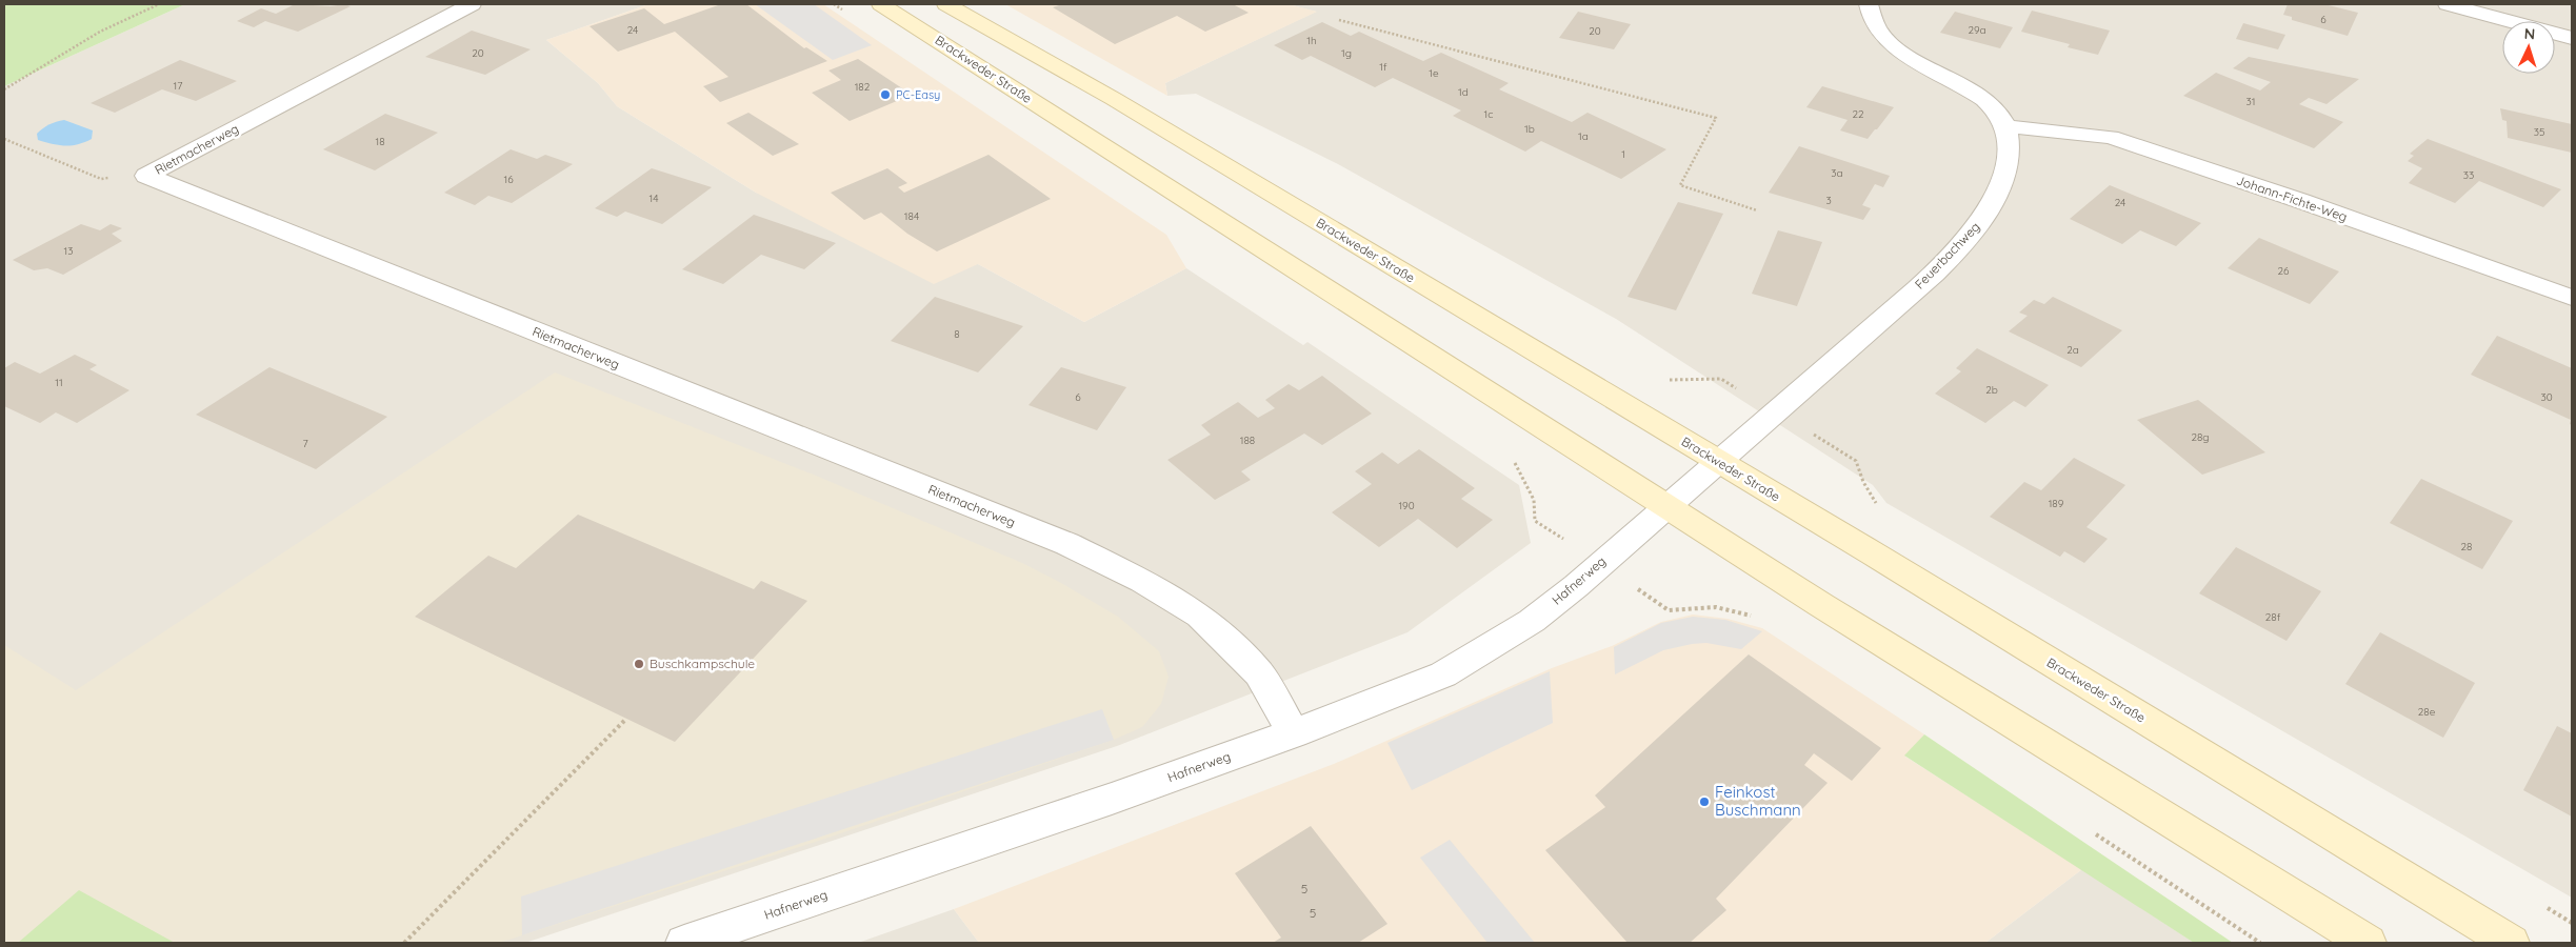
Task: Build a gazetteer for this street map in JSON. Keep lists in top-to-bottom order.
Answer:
{
  "streets": {
    "main road": ["Brackweder Straße"],
    "street": [
      "Rietmacherweg",
      "Johann-Fichte-Weg",
      "Feuerbachweg",
      "Hafnerweg"
    ]
  },
  "crossings": [
    ["Brackweder Straße", "Feuerbachweg"],
    ["Brackweder Straße", "Hafnerweg"],
    ["Rietmacherweg", "Hafnerweg"],
    ["Johann-Fichte-Weg", "Feuerbachweg"],
    ["Feuerbachweg", "Hafnerweg"]
  ],
  "places": ["PC-Easy", "Buschkampschule", "Feinkost Buschmann"],
  "house_numbers": [
    "6",
    "24",
    "29a",
    "20",
    "1h",
    "20",
    "1g",
    "1f",
    "1e",
    "17",
    "182",
    "1d",
    "31",
    "1c",
    "22",
    "1b",
    "35",
    "1a",
    "18",
    "1",
    "3a",
    "33",
    "16",
    "14",
    "3",
    "24",
    "184",
    "13",
    "26",
    "8",
    "2a",
    "11",
    "2b",
    "6",
    "30",
    "28g",
    "188",
    "7",
    "189",
    "190",
    "28",
    "28f",
    "28e",
    "5",
    "5"
  ],
  "north": "top"
}
